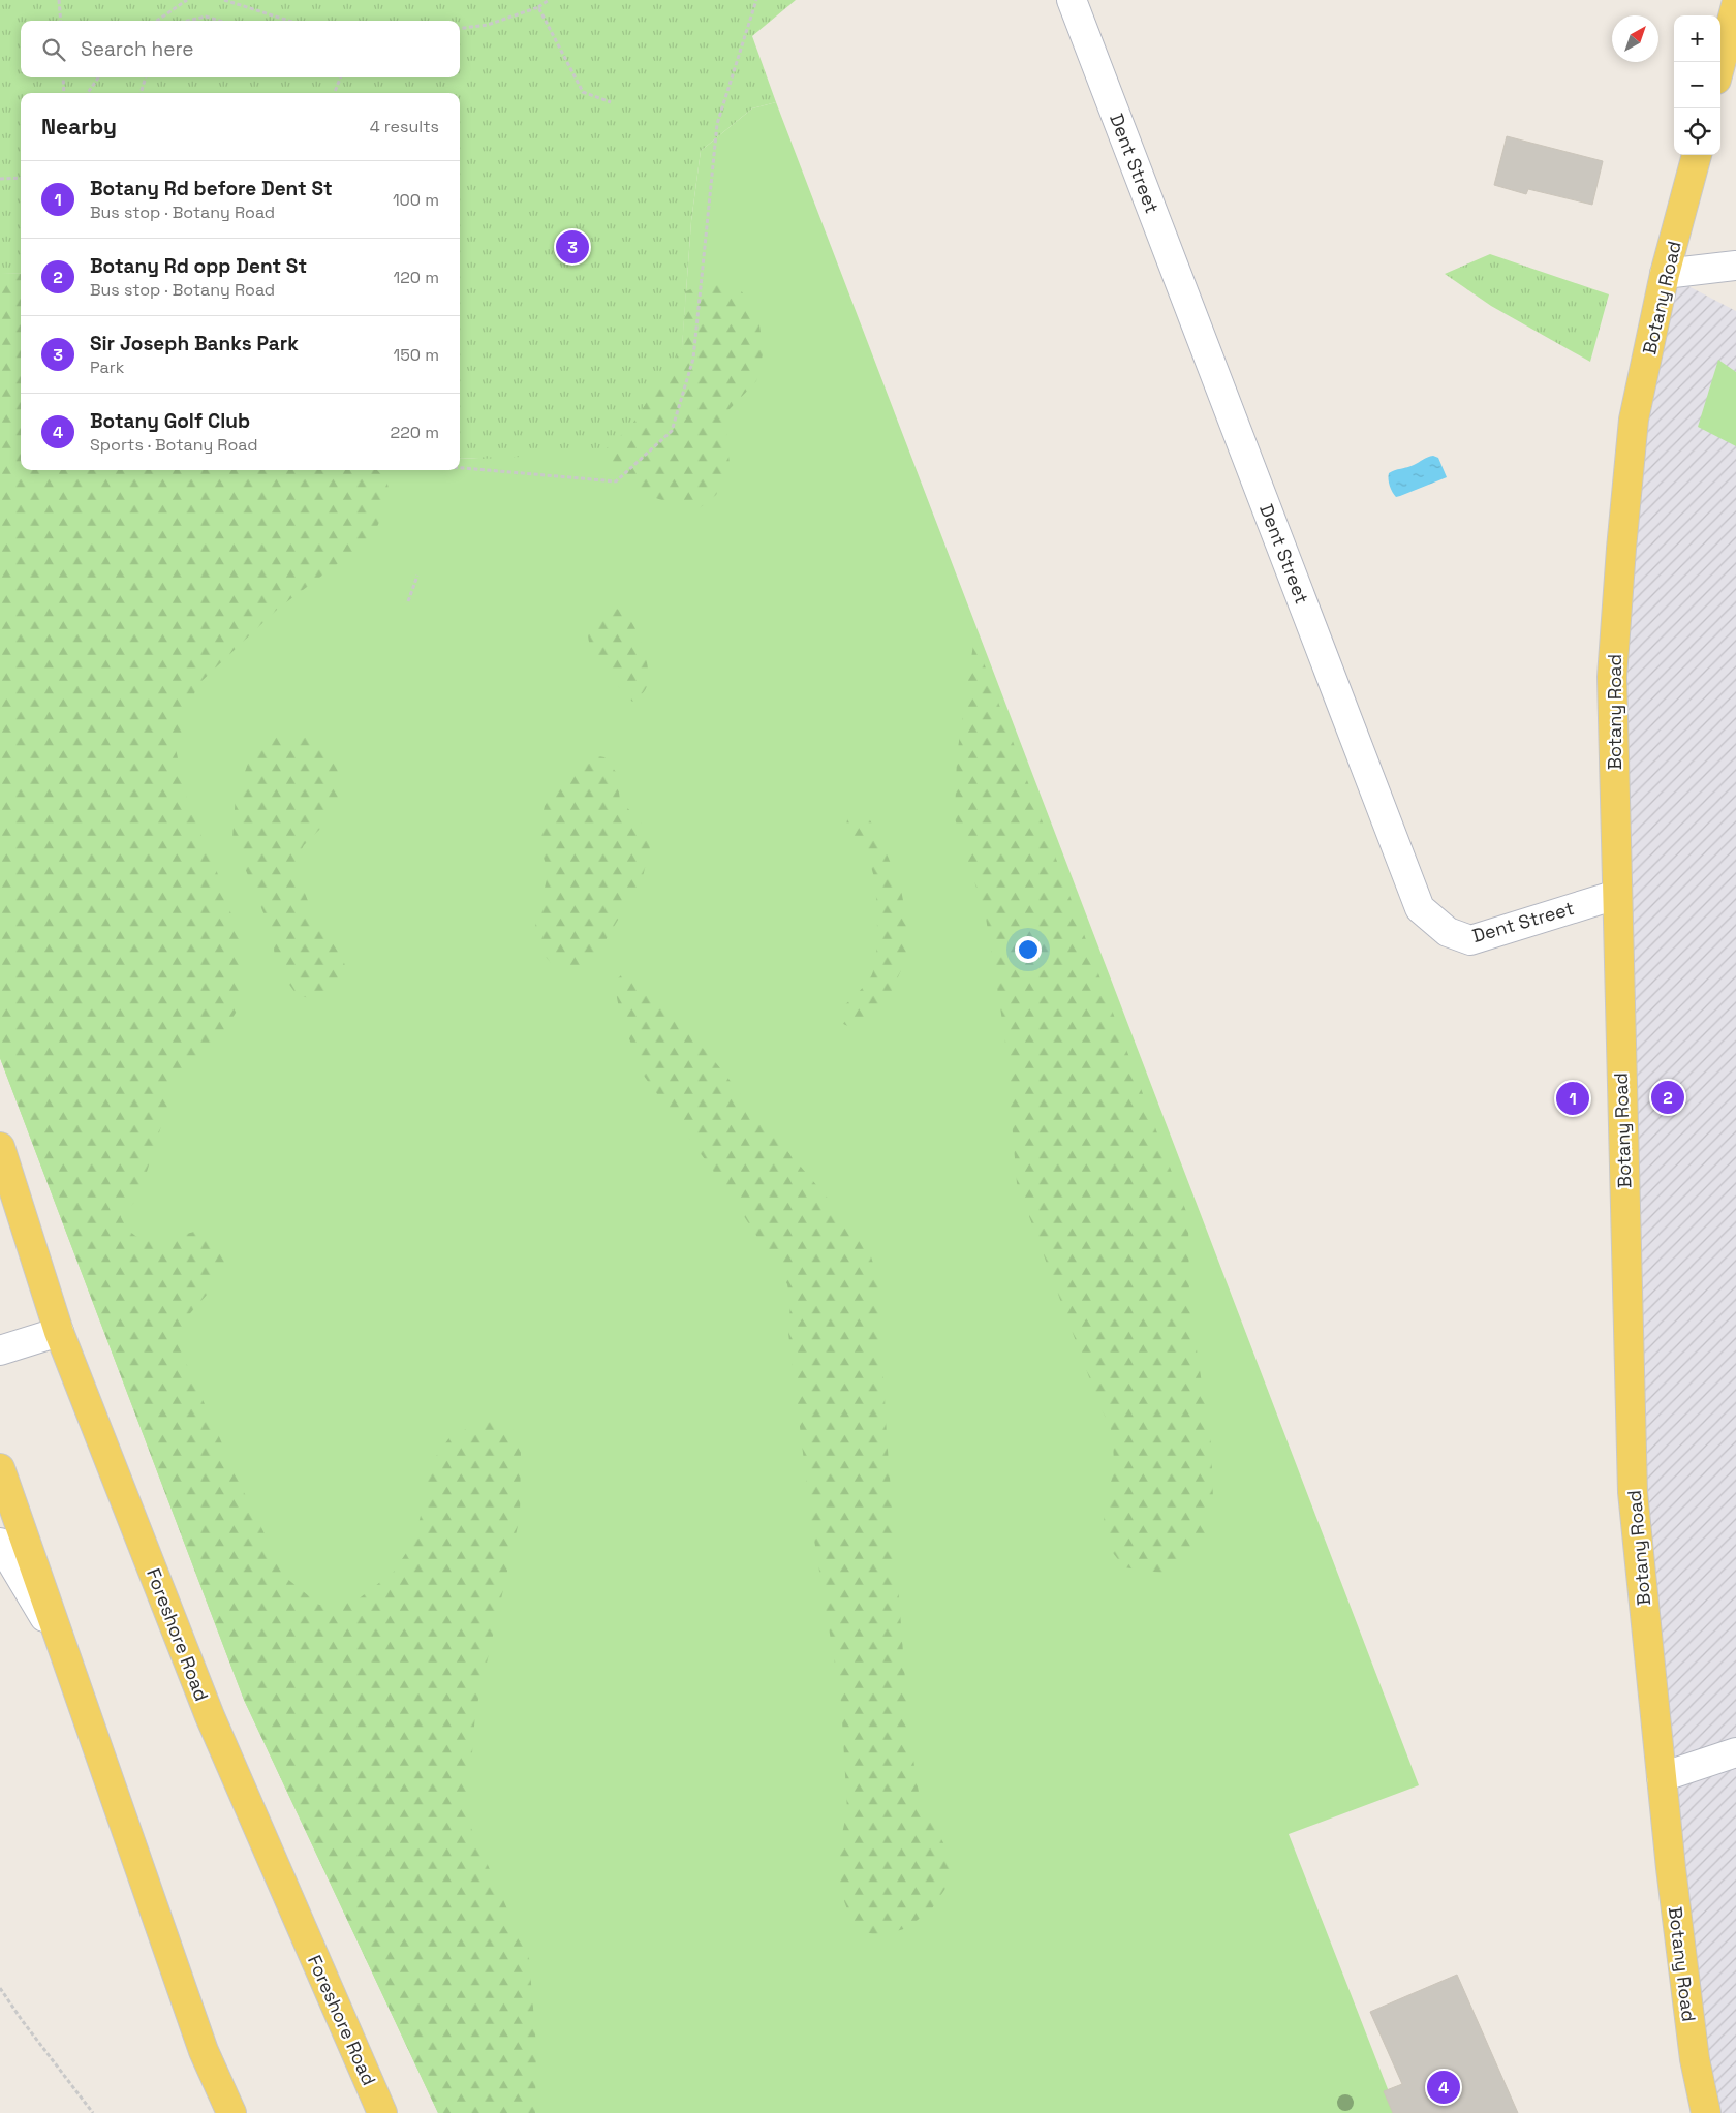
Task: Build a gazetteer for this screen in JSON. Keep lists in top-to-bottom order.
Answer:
{
  "streets": {
    "main road": ["Botany Road", "Foreshore Road"],
    "street": ["Dent Street"]
  },
  "crossings": [
    ["Dent Street", "Botany Road"]
  ],
  "north": "top right",
  "page": {
    "map_buttons": ["+", "−"],
    "search": "Search here",
    "heading": ["Nearby", "4 results"],
    "list": [
      {
        "mark": "1",
        "name": "Botany Rd before Dent St",
        "note": "Bus stop · Botany Road",
        "value": "100 m"
      },
      {
        "mark": "2",
        "name": "Botany Rd opp Dent St",
        "note": "Bus stop · Botany Road",
        "value": "120 m"
      },
      {
        "mark": "3",
        "name": "Sir Joseph Banks Park",
        "note": "Park",
        "value": "150 m"
      },
      {
        "mark": "4",
        "name": "Botany Golf Club",
        "note": "Sports · Botany Road",
        "value": "220 m"
      }
    ],
    "pins": [
      "3",
      "2",
      "1",
      "4"
    ]
  }
}
